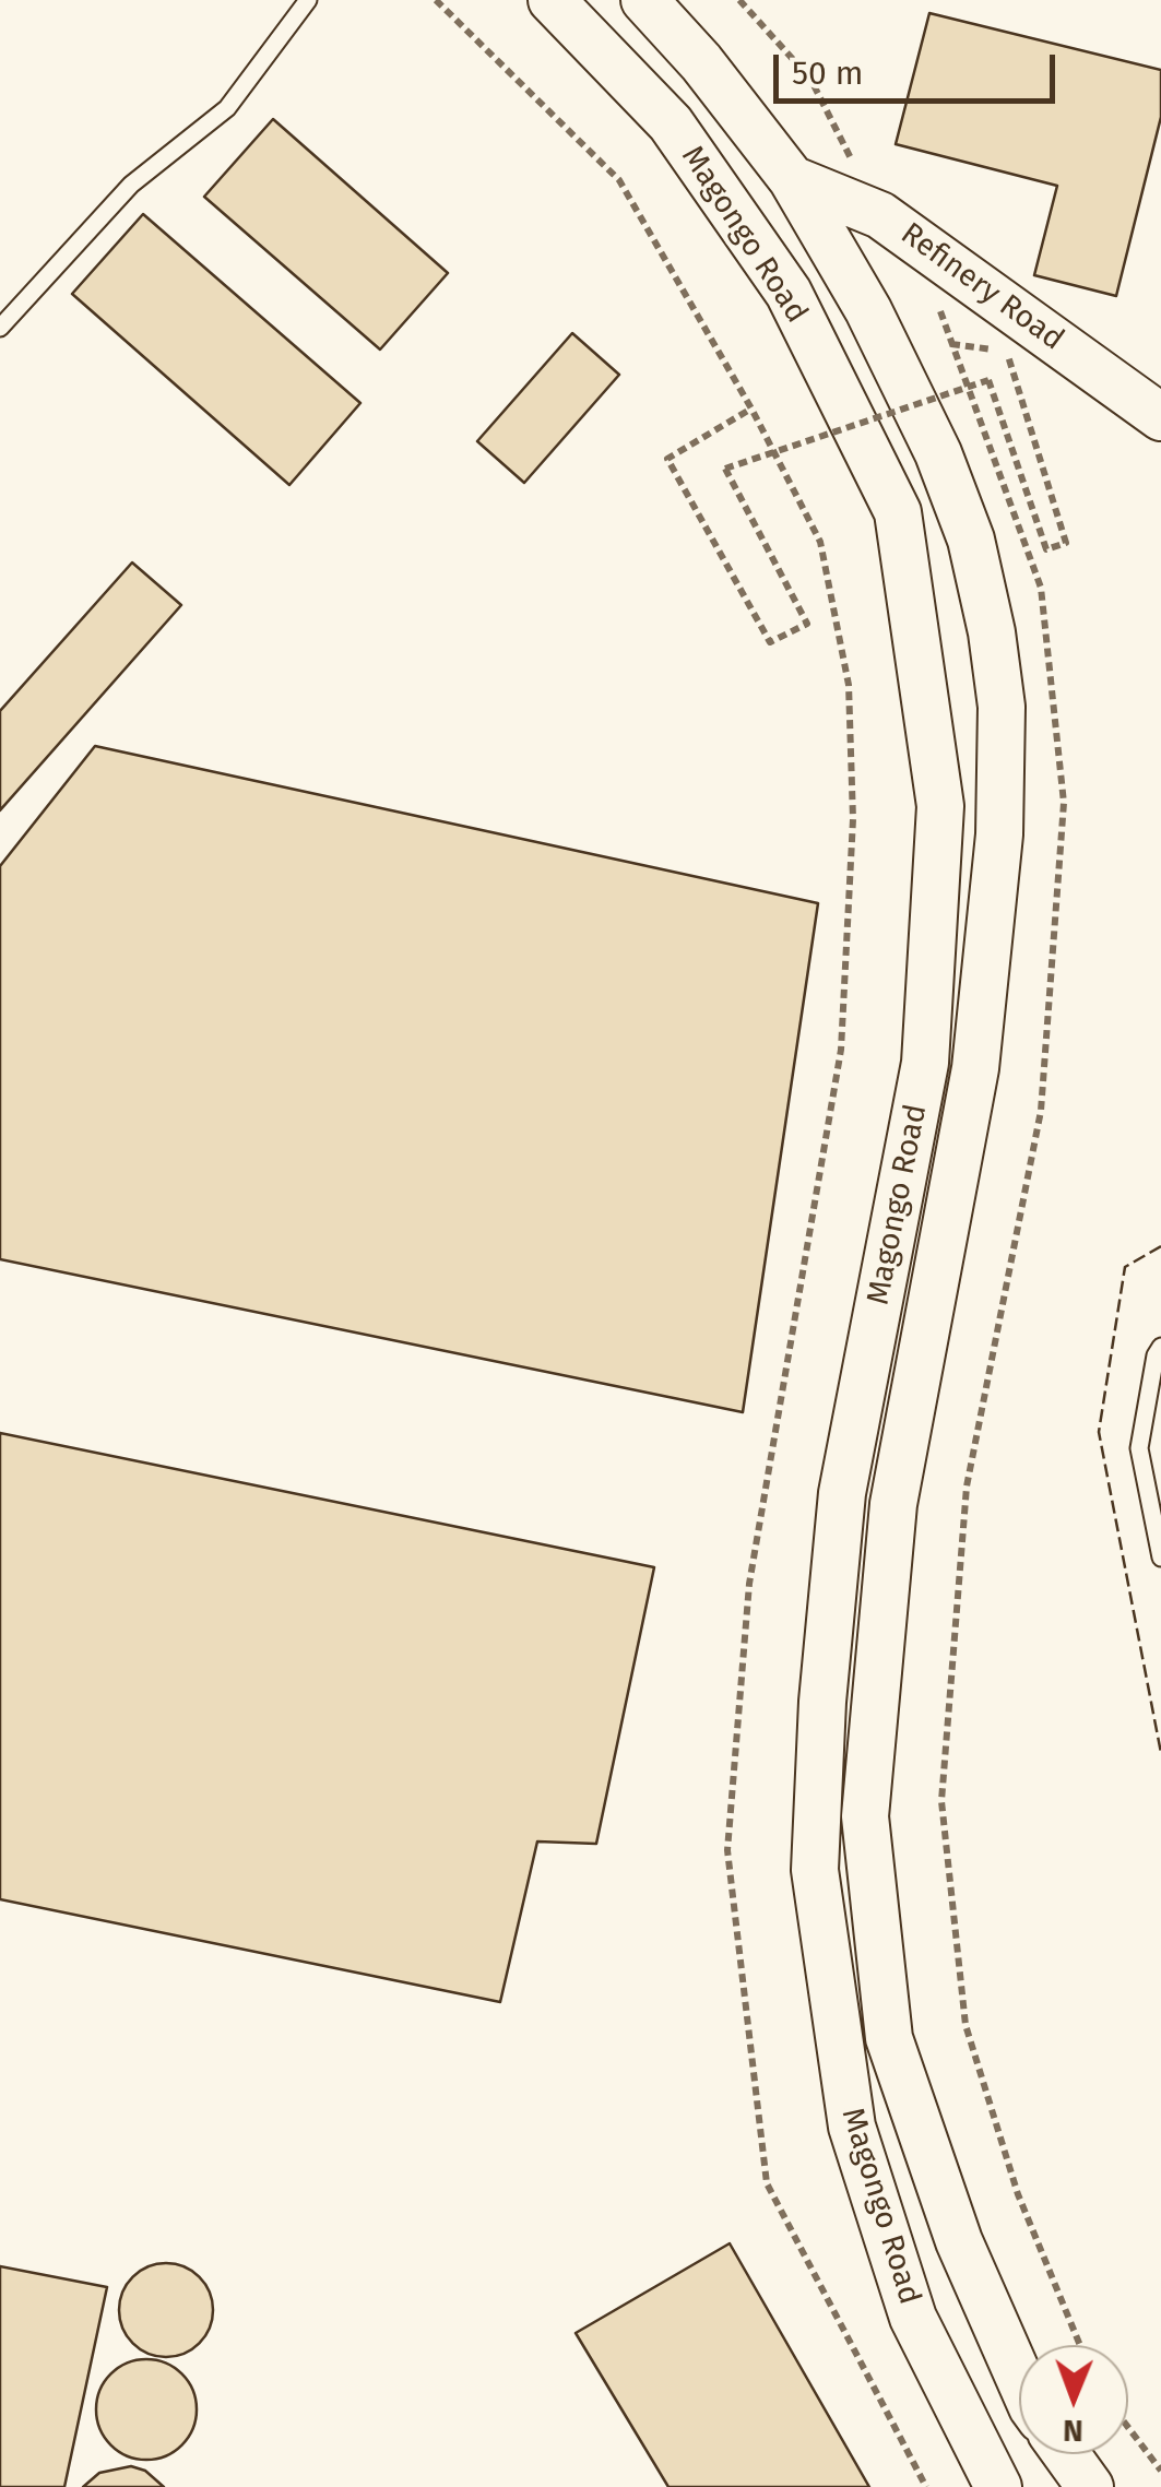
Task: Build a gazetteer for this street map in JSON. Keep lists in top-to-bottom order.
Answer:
{
  "streets": {
    "main road": ["Magongo Road", "Refinery Road"]
  },
  "crossings": [
    ["Magongo Road", "Refinery Road"]
  ],
  "scale_bar": "50 m",
  "north": "bottom"
}
